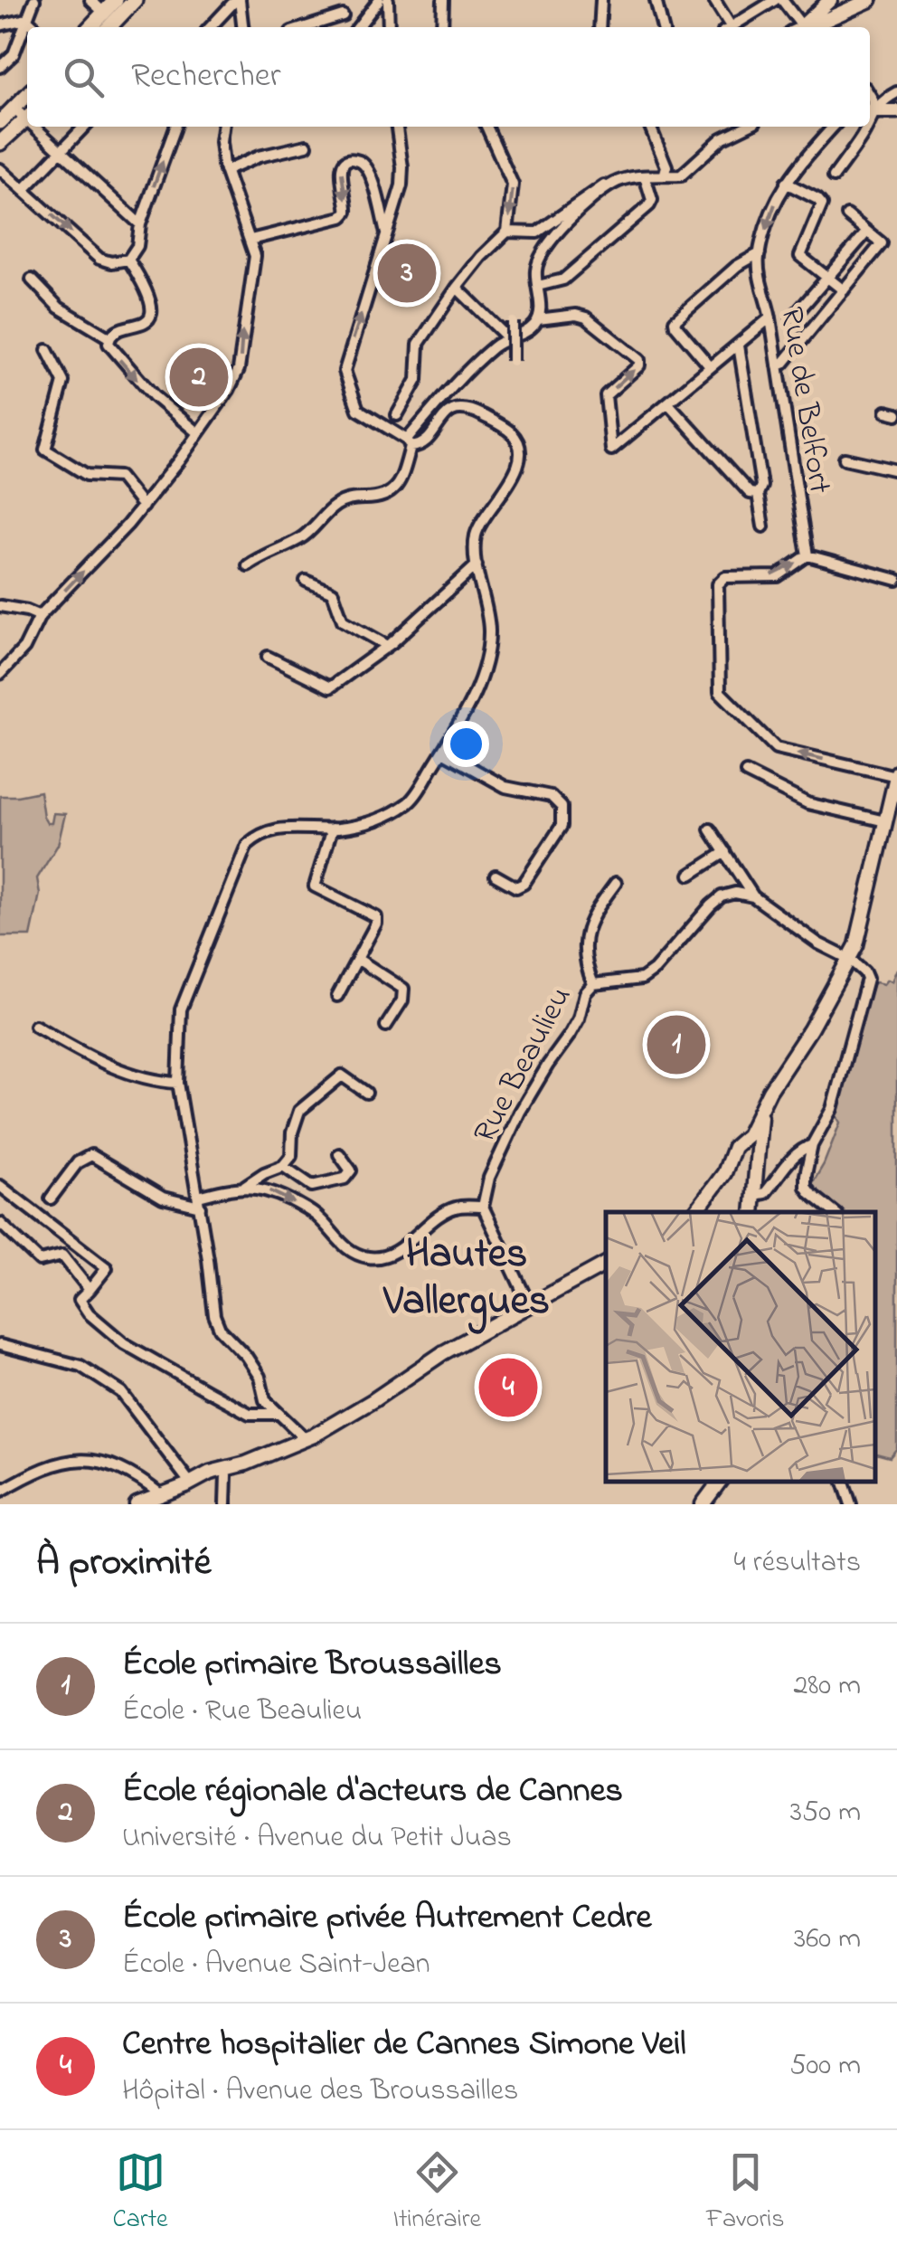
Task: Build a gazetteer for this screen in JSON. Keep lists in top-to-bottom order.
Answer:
{
  "streets": {
    "street": ["Rue de Belfort", "Rue Beaulieu"]
  },
  "districts": ["Hautes Vallergues"],
  "page": {
    "search": "Rechercher",
    "pins": [
      "3",
      "2",
      "1",
      "4"
    ],
    "heading": ["À proximité", "4 résultats"],
    "list": [
      {
        "mark": "1",
        "name": "École primaire Broussailles",
        "note": "École · Rue Beaulieu",
        "value": "280 m"
      },
      {
        "mark": "2",
        "name": "École régionale d'acteurs de Cannes",
        "note": "Université · Avenue du Petit Juas",
        "value": "350 m"
      },
      {
        "mark": "3",
        "name": "École primaire privée Autrement Cedre",
        "note": "École · Avenue Saint-Jean",
        "value": "360 m"
      },
      {
        "mark": "4",
        "name": "Centre hospitalier de Cannes Simone Veil",
        "note": "Hôpital · Avenue des Broussailles",
        "value": "500 m"
      }
    ],
    "nav": ["Carte", "Itinéraire", "Favoris"]
  }
}
